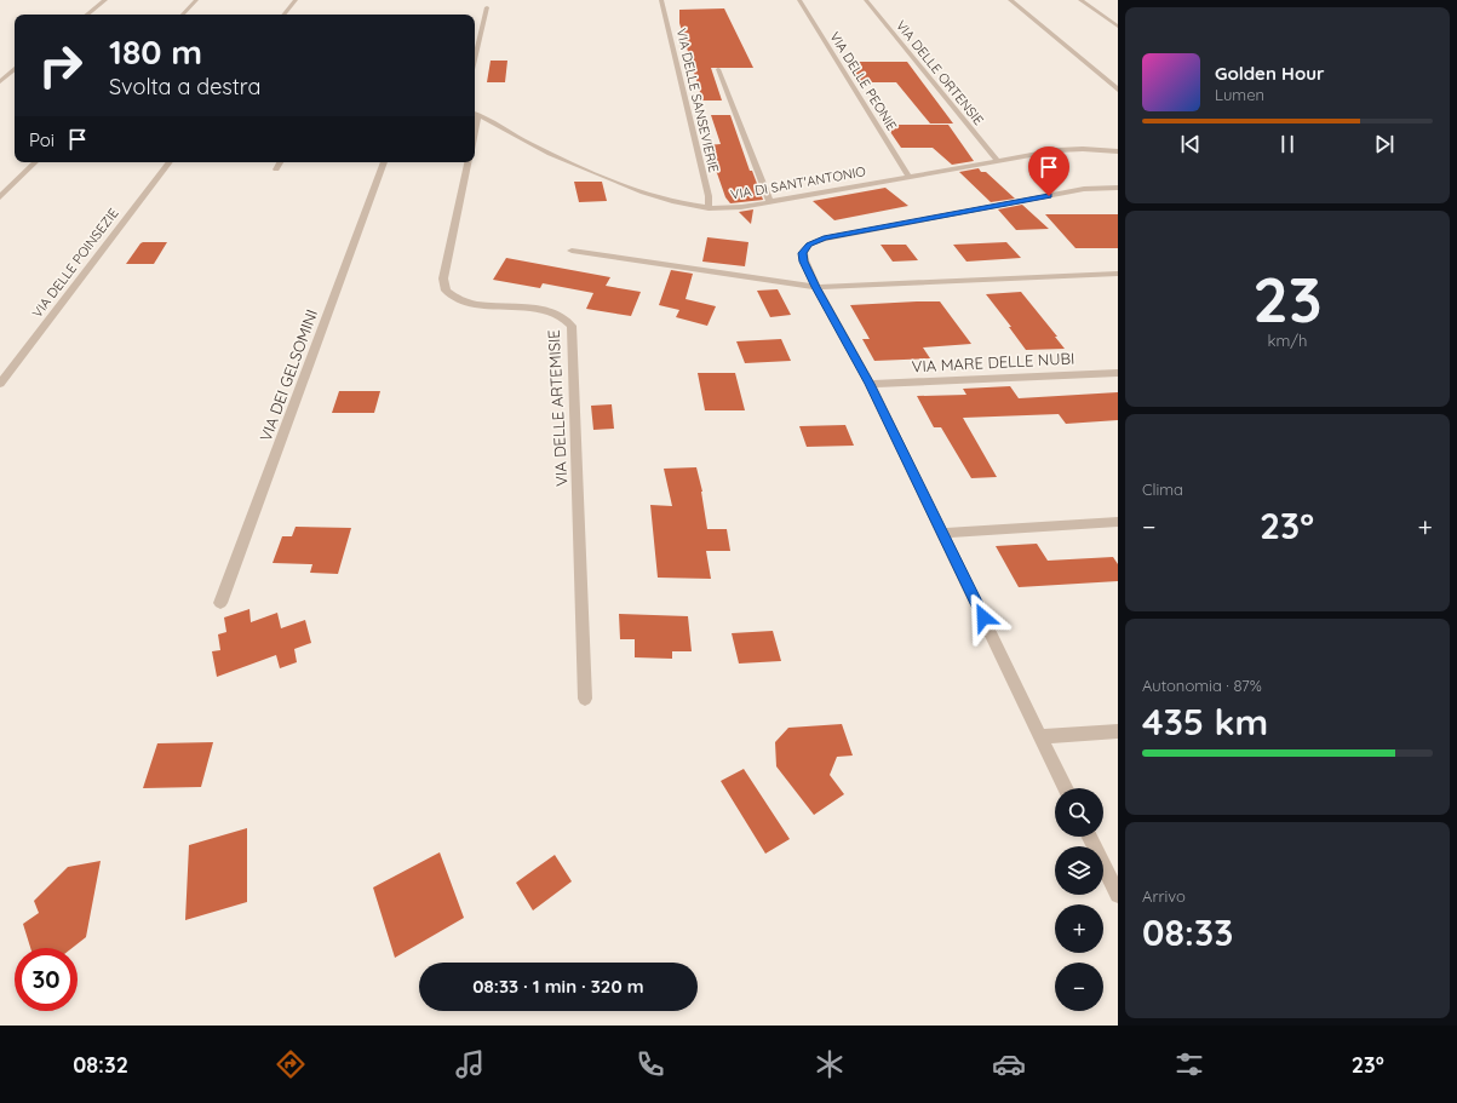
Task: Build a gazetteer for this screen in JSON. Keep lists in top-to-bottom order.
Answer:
{
  "streets": {
    "street": [
      "VIA DELLE ORTENSIE",
      "VIA DELLE PEONIE",
      "VIA DELLE SANSEVIERIE",
      "VIA DI SANT'ANTONIO",
      "VIA DELLE POINSEZIE",
      "VIA MARE DELLE NUBI",
      "VIA DEI GELSOMINI",
      "VIA DELLE ARTEMISIE"
    ]
  },
  "crossings": [
    ["VIA DELLE ORTENSIE", "VIA DI SANT'ANTONIO"],
    ["VIA DELLE PEONIE", "VIA DI SANT'ANTONIO"],
    ["VIA DELLE SANSEVIERIE", "VIA DI SANT'ANTONIO"]
  ],
  "page": {
    "turn": ["180 m", "Svolta a destra"],
    "song": ["Golden Hour", "Lumen"],
    "then": "Poi",
    "tile": [
      ["23", "km/h"],
      "Clima",
      ["Autonomia · 87%", "435 km"],
      ["Arrivo", "08:33"]
    ],
    "heat": ["−", "23°", "+"],
    "map_buttons": ["+", "−"],
    "limit": "30",
    "trip": "08:33 · 1 min · 320 m",
    "tabs": ["08:32", "23°"]
  }
}
